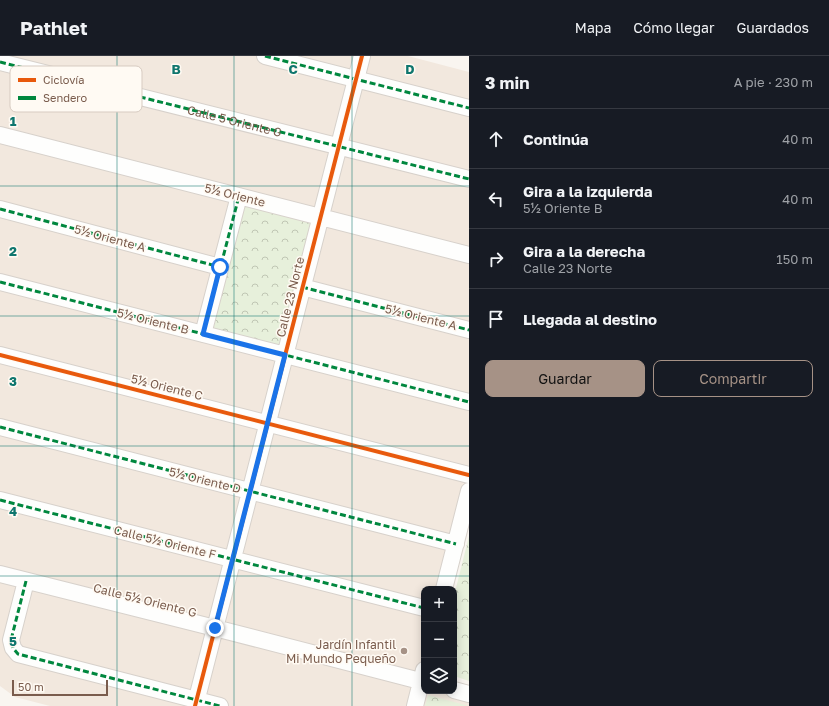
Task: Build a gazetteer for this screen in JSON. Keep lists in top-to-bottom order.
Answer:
{
  "streets": {
    "street": [
      "Calle 5 Oriente G",
      "5½ Oriente",
      "5½ Oriente A",
      "Calle 23 Norte",
      "5½ Oriente B",
      "5½ Oriente C",
      "5½ Oriente D",
      "Calle 5½ Oriente F",
      "Calle 5½ Oriente G"
    ]
  },
  "crossings": [
    ["Calle 5 Oriente G", "Calle 23 Norte"],
    ["5½ Oriente", "Calle 23 Norte"],
    ["5½ Oriente A", "Calle 23 Norte"],
    ["Calle 23 Norte", "5½ Oriente B"],
    ["Calle 23 Norte", "5½ Oriente C"],
    ["Calle 23 Norte", "5½ Oriente D"],
    ["Calle 23 Norte", "Calle 5½ Oriente F"],
    ["Calle 23 Norte", "Calle 5½ Oriente G"]
  ],
  "places": ["Jardín Infantil Mi Mundo Pequeño"],
  "legend": ["Ciclovía", "Sendero"],
  "scale_bar": "50 m",
  "page": {
    "header": "Pathlet",
    "nav": ["Mapa", "Cómo llegar", "Guardados"],
    "heading": ["3 min", "A pie · 230 m"],
    "list": [
      ["Continúa", "40 m"],
      ["Gira a la izquierda", "5½ Oriente B", "40 m"],
      ["Gira a la derecha", "Calle 23 Norte", "150 m"],
      "Llegada al destino"
    ],
    "buttons": ["Guardar", "Compartir"],
    "map_buttons": ["+", "−"],
    "scale": "50 m"
  },
  "grid": {
    "columns": ["B", "C", "D"],
    "rows": [
      "1",
      "2",
      "3",
      "4",
      "5"
    ]
  }
}
